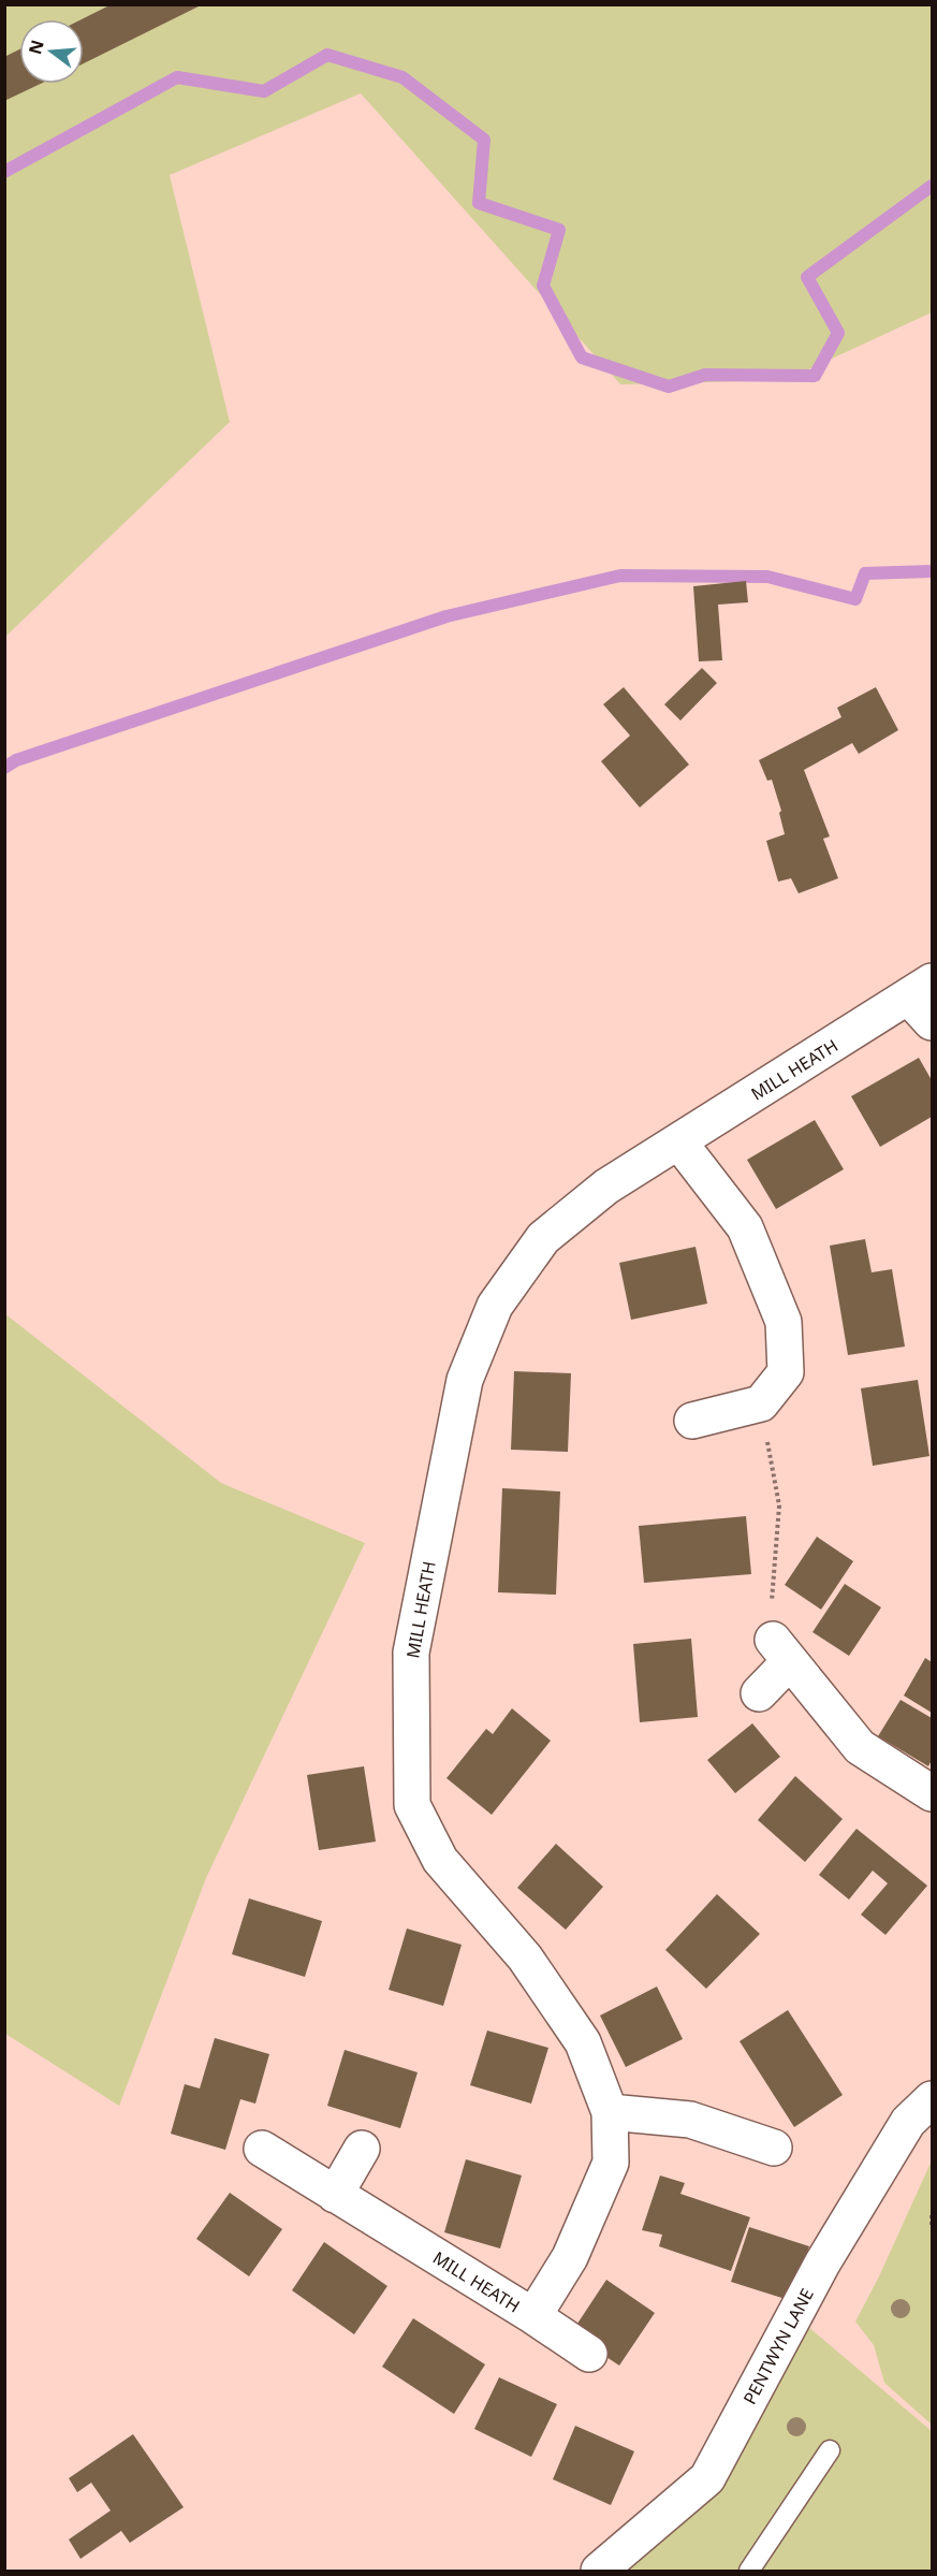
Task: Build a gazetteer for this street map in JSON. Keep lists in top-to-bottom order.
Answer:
{
  "streets": {
    "street": ["MILL HEATH", "PENTWYN LANE"]
  },
  "north": "left"
}
